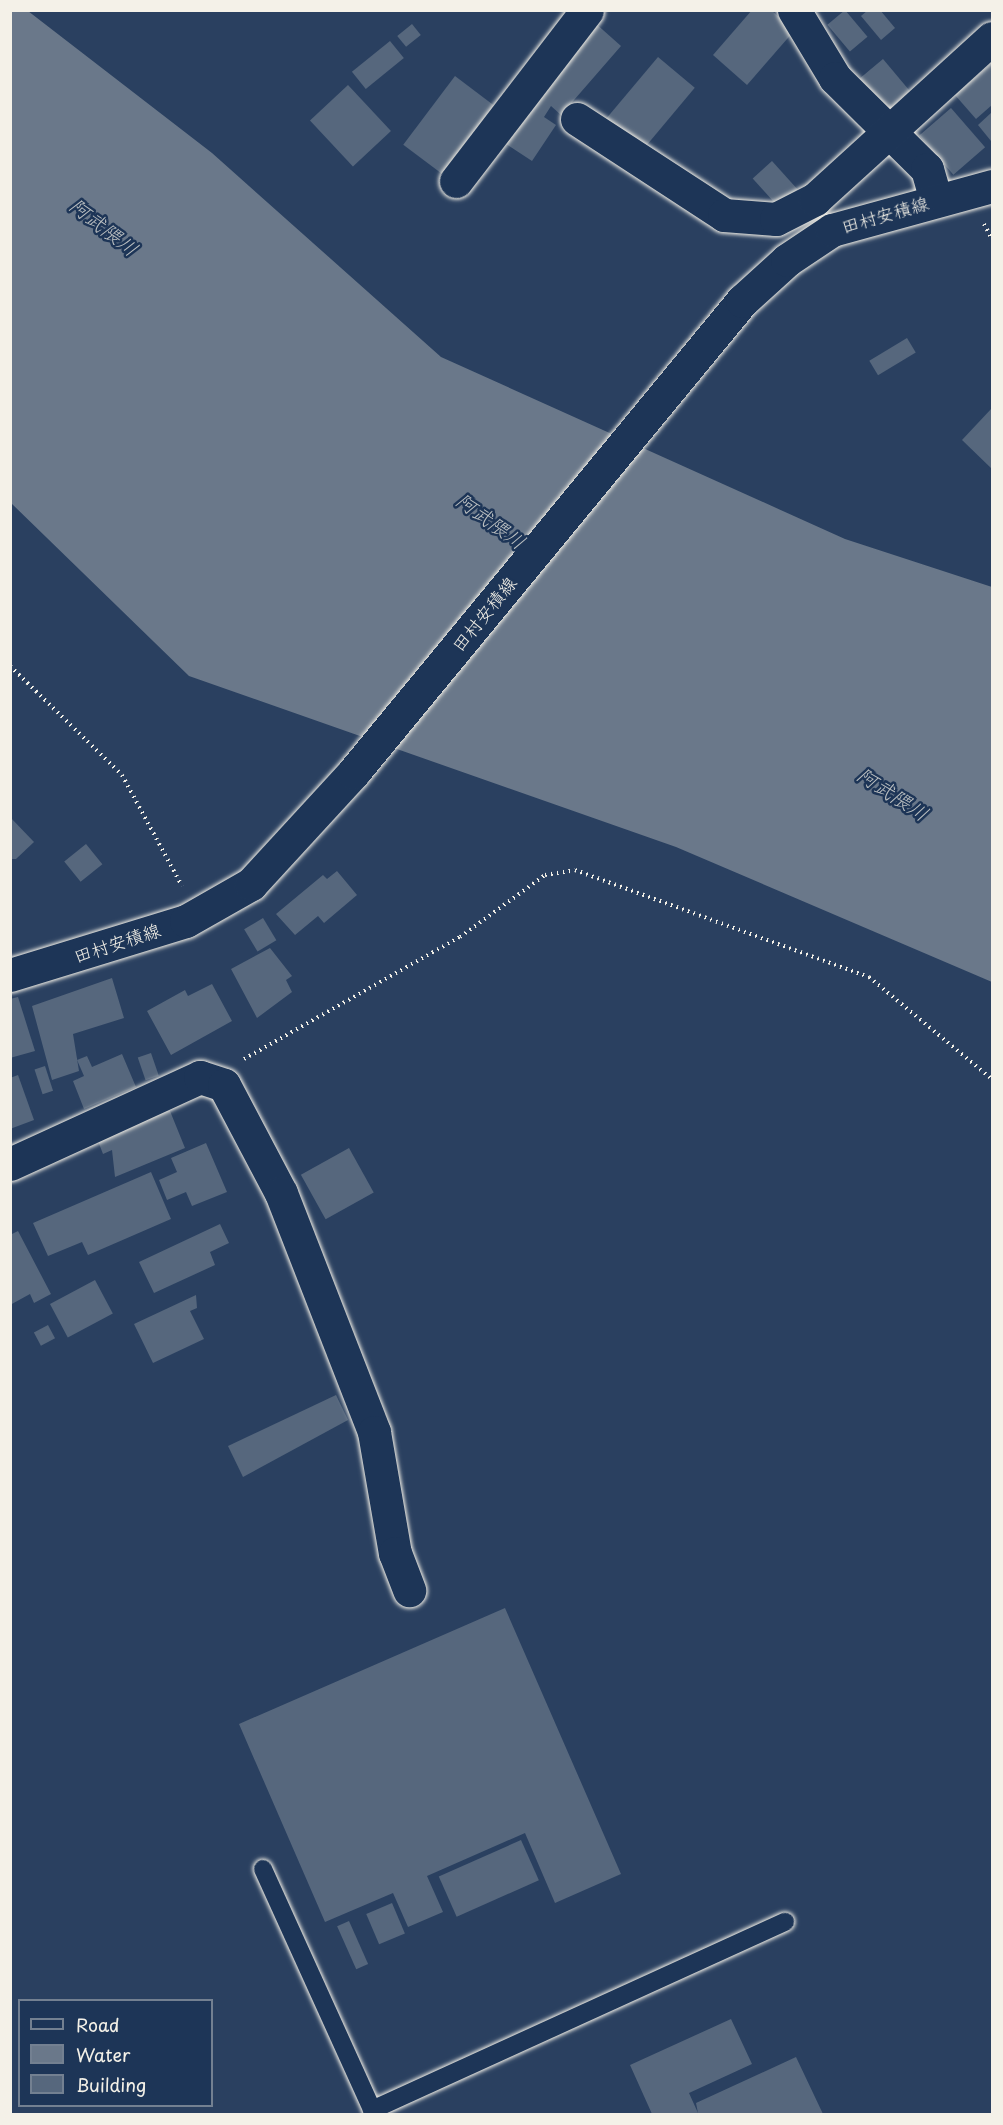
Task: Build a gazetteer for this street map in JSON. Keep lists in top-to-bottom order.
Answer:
{
  "streets": {
    "street": ["田村安積線"]
  },
  "water": ["阿武隈川"],
  "legend": ["Road", "Water", "Building"]
}
